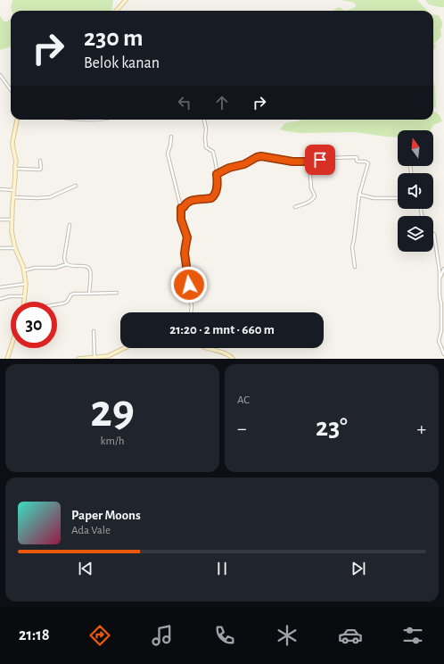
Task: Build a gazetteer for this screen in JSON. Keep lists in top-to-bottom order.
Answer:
{
  "north": "top",
  "page": {
    "turn": ["230 m", "Belok kanan"],
    "limit": "30",
    "trip": "21:20 · 2 mnt · 660 m",
    "tile": [
      ["29", "km/h"],
      "AC"
    ],
    "heat": ["−", "23°", "+"],
    "song": ["Paper Moons", "Ada Vale"],
    "tabs": "21:18"
  }
}
